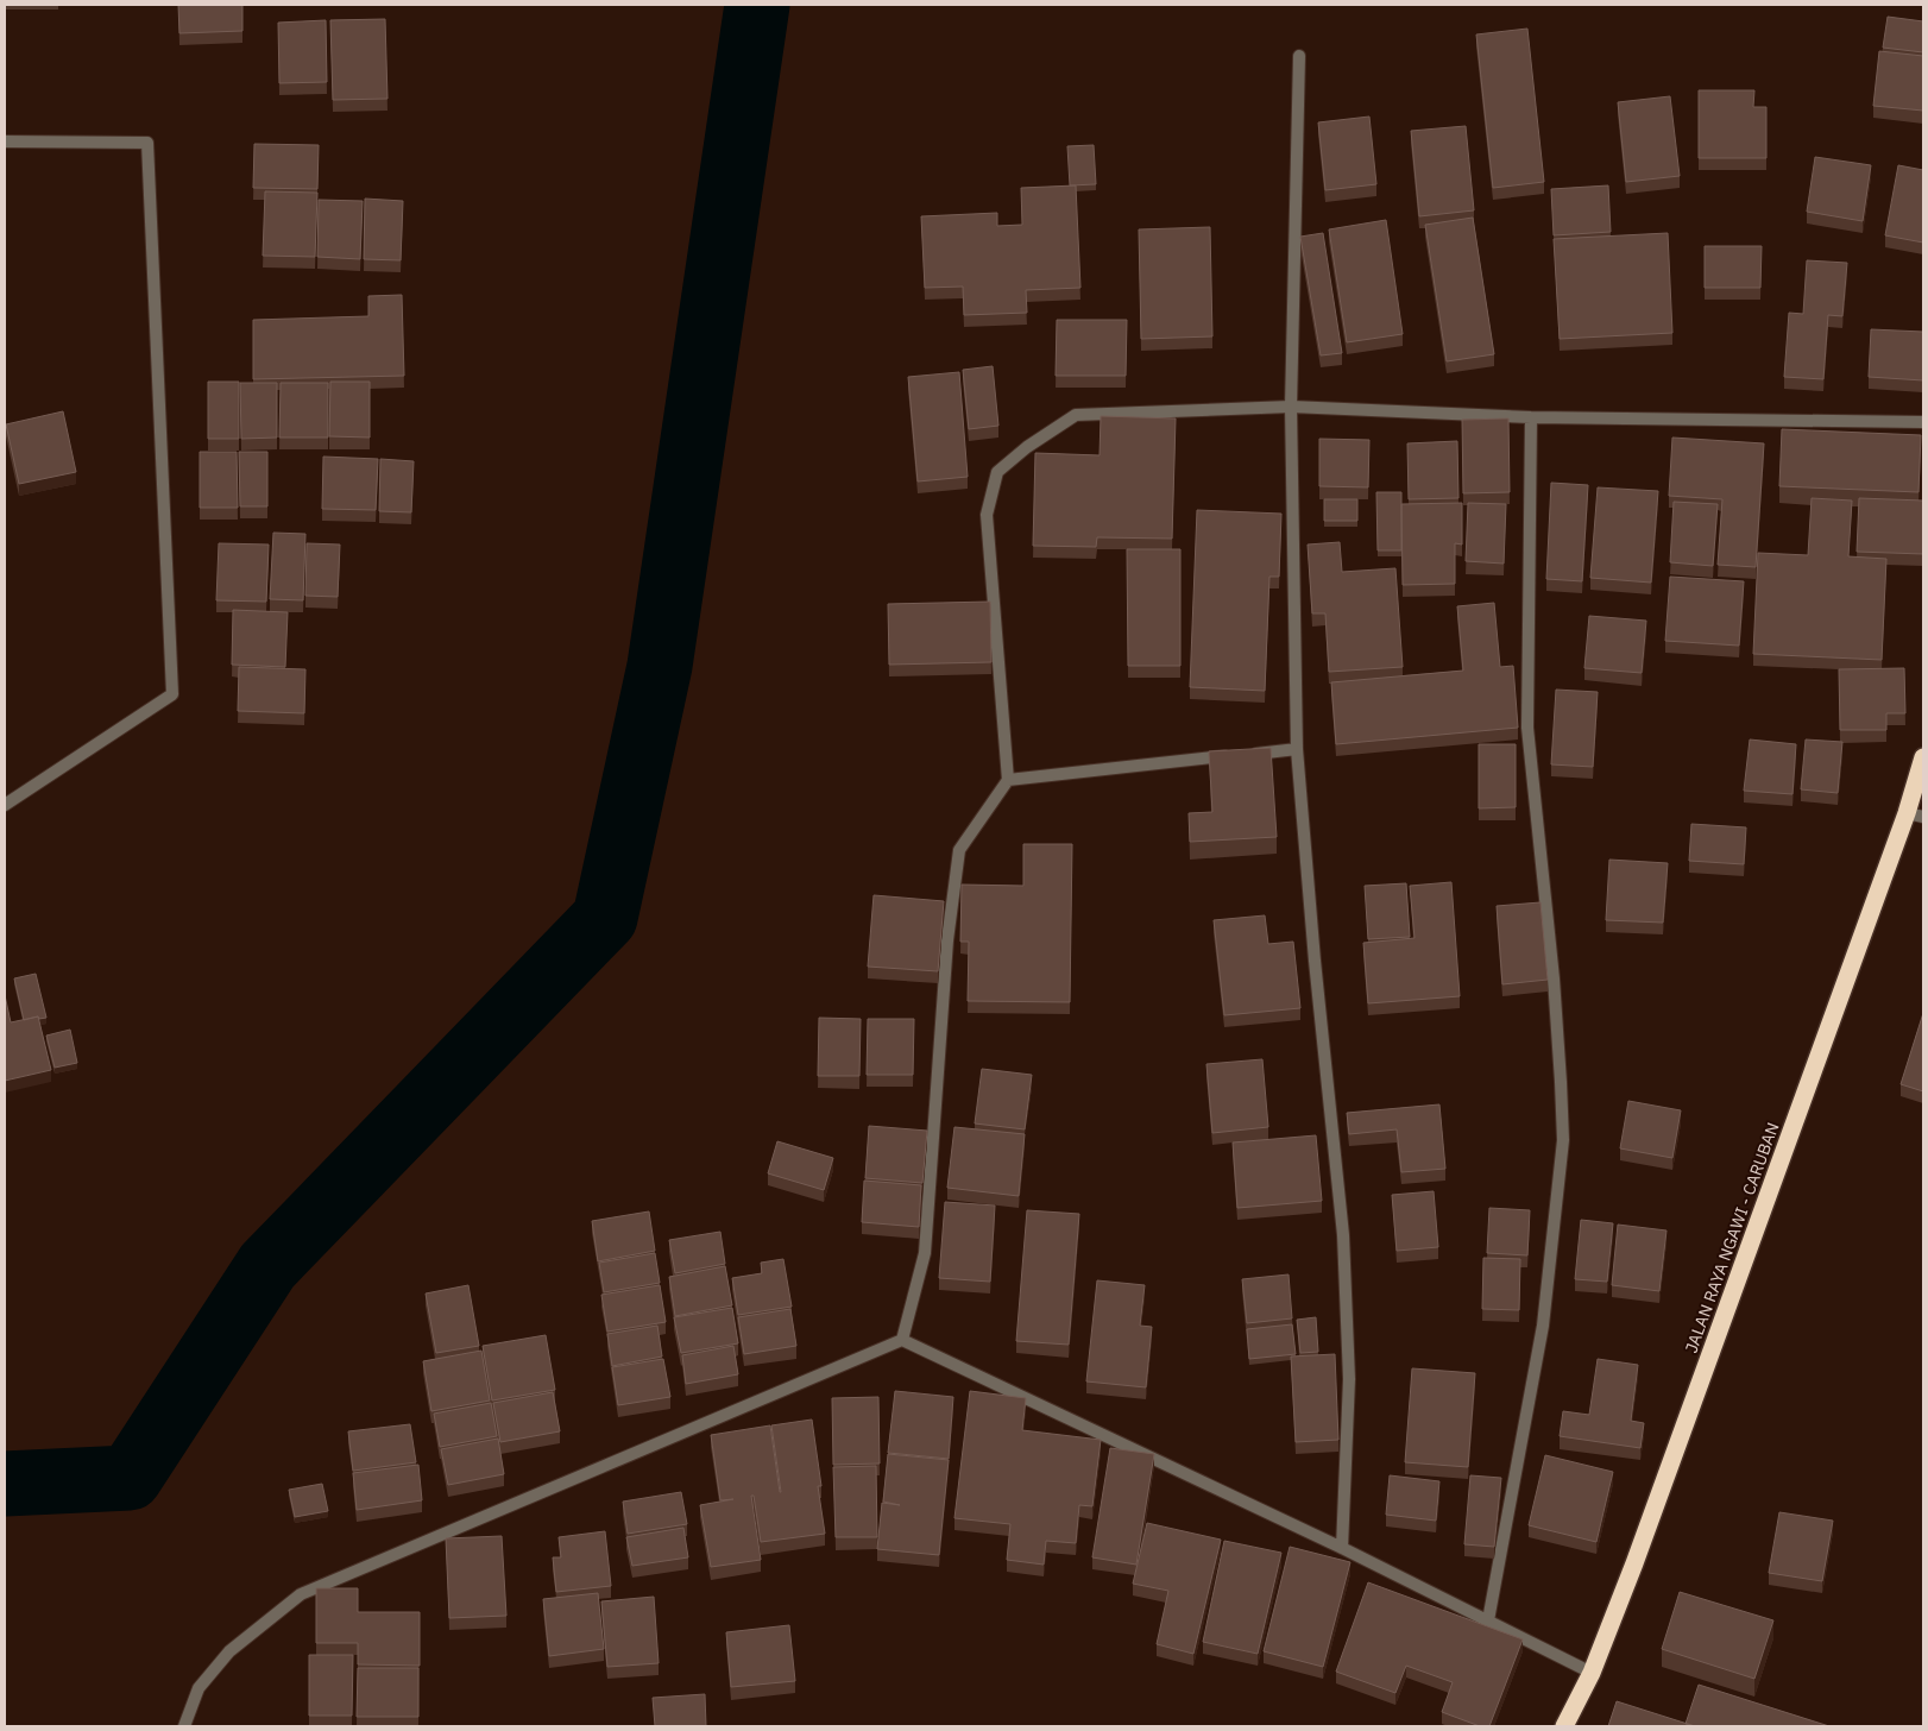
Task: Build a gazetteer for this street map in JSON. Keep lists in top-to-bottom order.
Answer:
{
  "streets": {
    "highway": ["JALAN RAYA NGAWI - CARUBAN"]
  }
}
